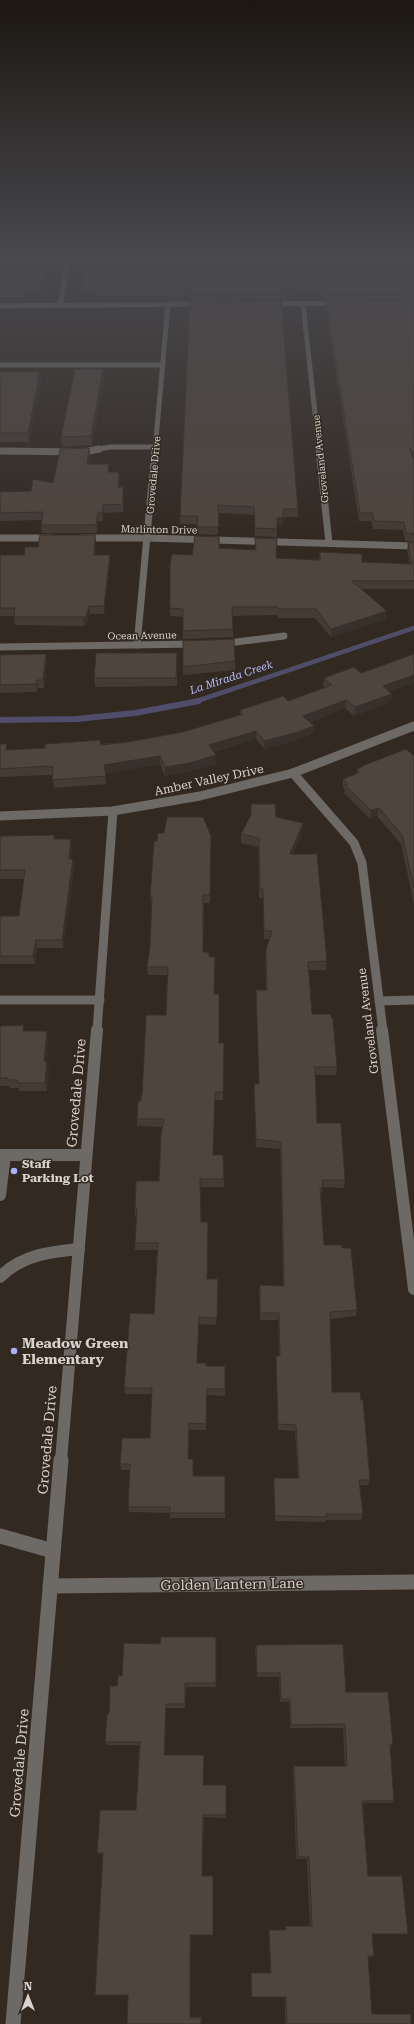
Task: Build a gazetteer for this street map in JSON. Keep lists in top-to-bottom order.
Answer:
{
  "streets": {
    "street": [
      "Groveland Avenue",
      "Grovedale Drive",
      "Marlinton Drive",
      "Ocean Avenue",
      "Amber Valley Drive",
      "Golden Lantern Lane"
    ]
  },
  "crossings": [
    ["Groveland Avenue", "Marlinton Drive"],
    ["Groveland Avenue", "Amber Valley Drive"],
    ["Grovedale Drive", "Marlinton Drive"],
    ["Grovedale Drive", "Ocean Avenue"],
    ["Grovedale Drive", "Amber Valley Drive"],
    ["Grovedale Drive", "Golden Lantern Lane"]
  ],
  "water": ["La Mirada Creek"],
  "places": ["Staff Parking Lot", "Meadow Green Elementary"],
  "north": "top"
}
